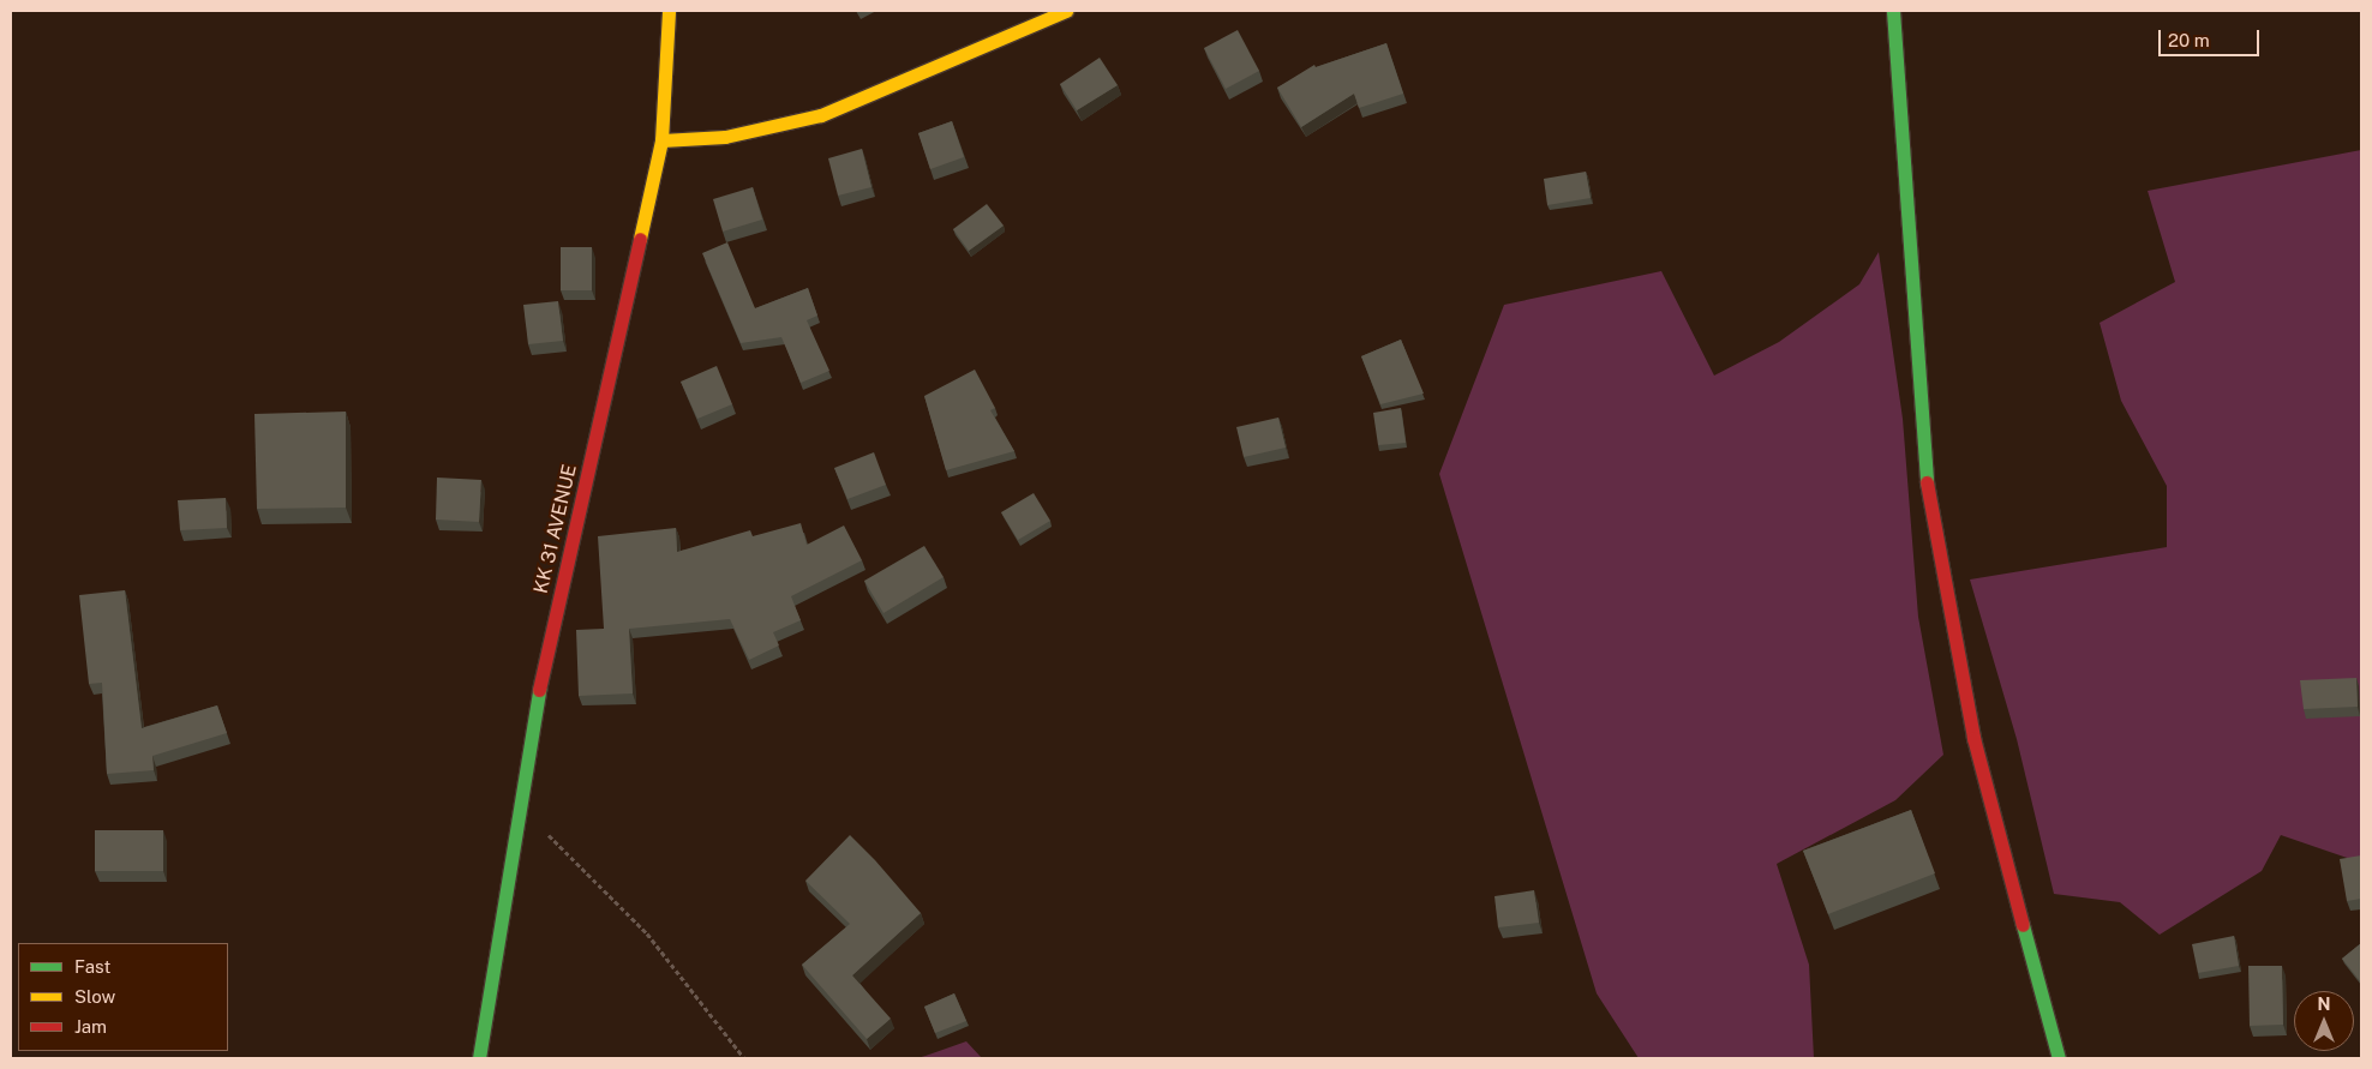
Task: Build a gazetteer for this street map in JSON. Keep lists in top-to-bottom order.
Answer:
{
  "streets": {
    "street": ["KK 31 AVENUE"]
  },
  "legend": ["Fast", "Slow", "Jam"],
  "scale_bar": "20 m",
  "north": "top"
}
